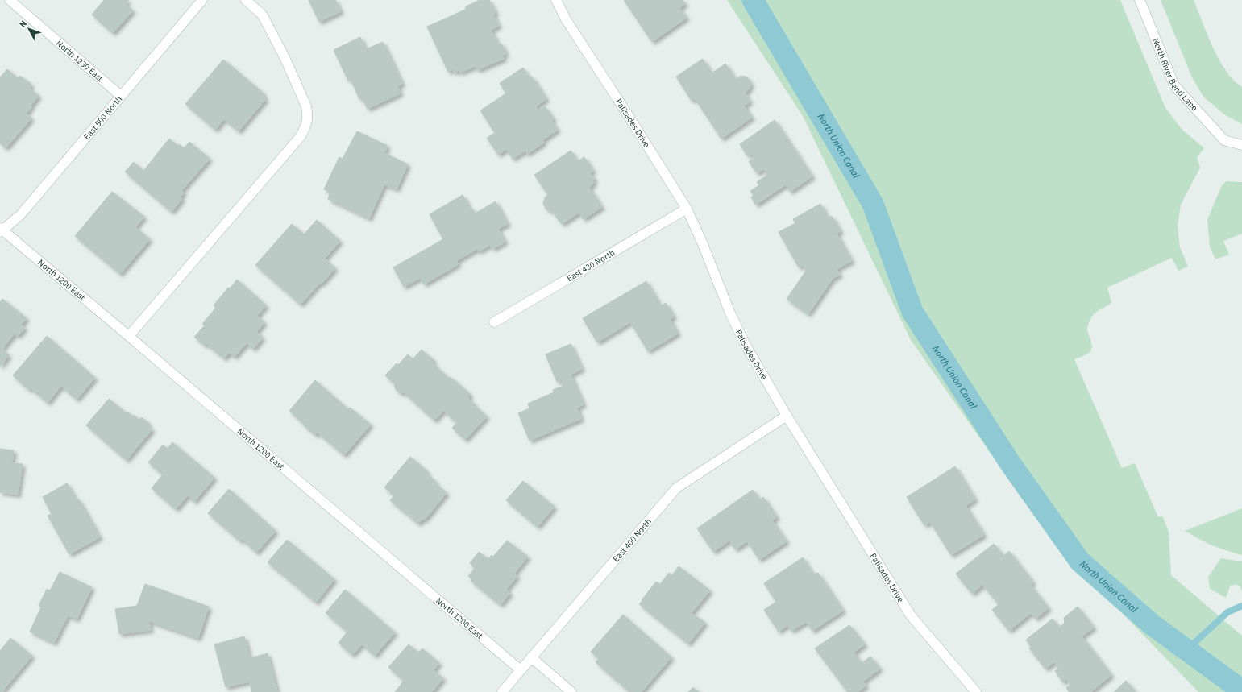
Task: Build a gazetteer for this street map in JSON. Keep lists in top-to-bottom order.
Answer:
{
  "streets": {
    "street": [
      "North 1230 East",
      "North River Bend Lane",
      "East 500 North",
      "Palisades Drive",
      "East 430 North",
      "North 1200 East",
      "East 400 North"
    ]
  },
  "crossings": [
    ["North 1230 East", "East 500 North"],
    ["East 500 North", "North 1200 East"],
    ["Palisades Drive", "East 430 North"],
    ["Palisades Drive", "East 400 North"],
    ["North 1200 East", "East 400 North"]
  ],
  "water": ["North Union Canal"],
  "north": "top left"
}
